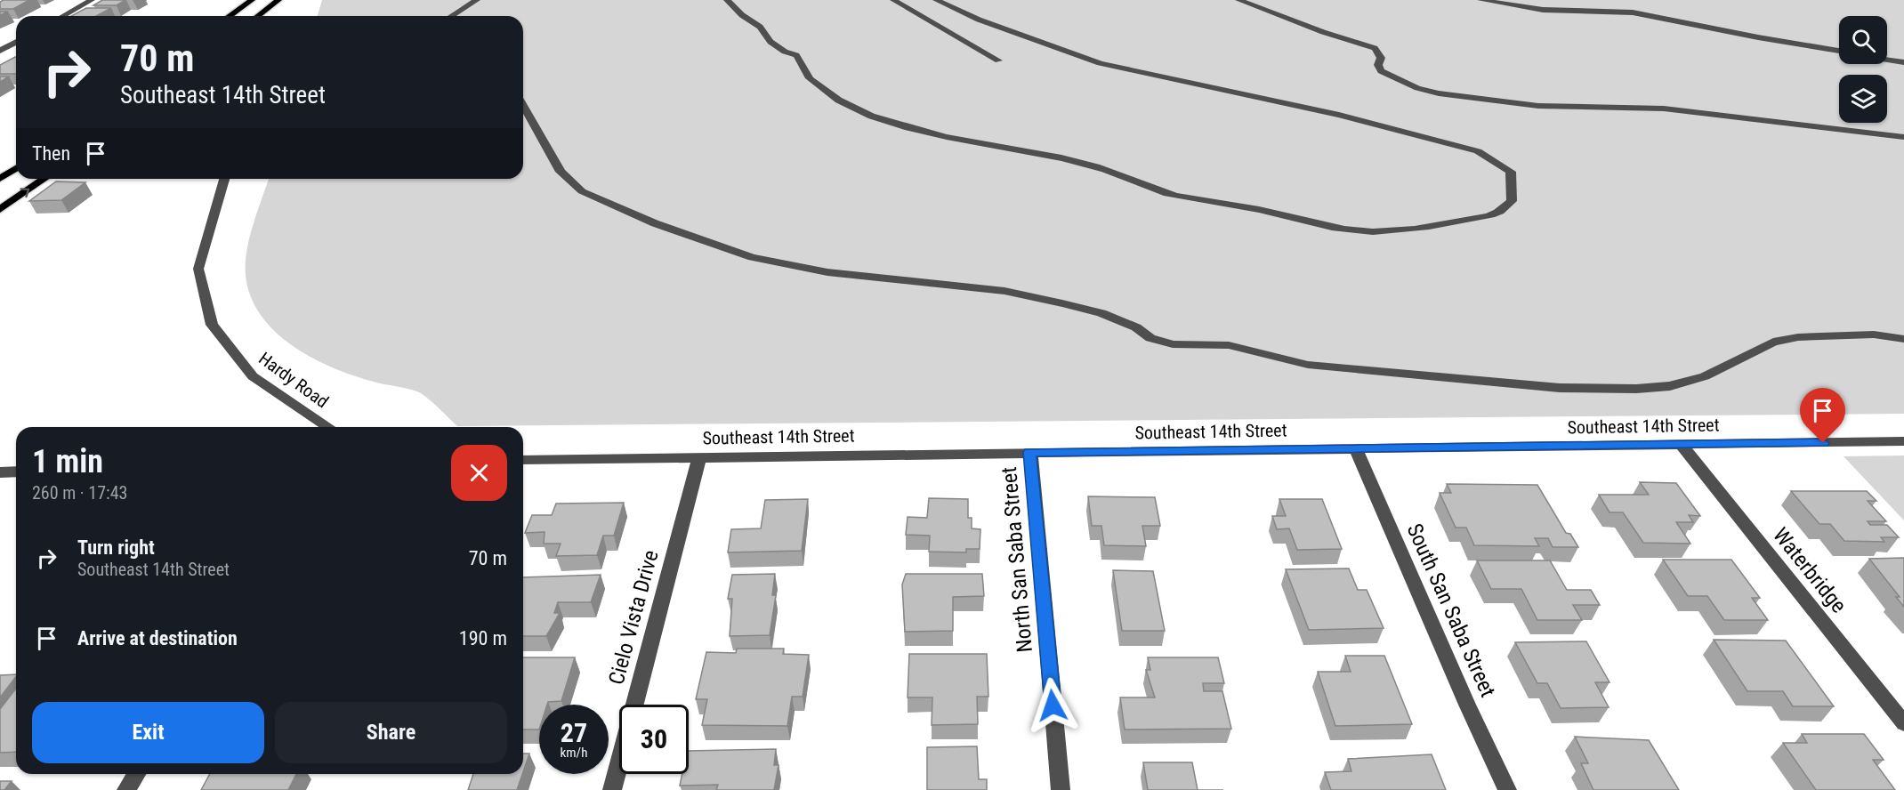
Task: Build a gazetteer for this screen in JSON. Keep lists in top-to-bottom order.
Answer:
{
  "streets": {
    "street": [
      "Hardy Road",
      "Southeast 14th Street",
      "North San Saba Street",
      "Waterbridge",
      "South San Saba Street",
      "Cielo Vista Drive"
    ]
  },
  "crossings": [
    ["Southeast 14th Street", "North San Saba Street"],
    ["Southeast 14th Street", "Waterbridge"],
    ["Southeast 14th Street", "South San Saba Street"],
    ["Southeast 14th Street", "Cielo Vista Drive"]
  ],
  "page": {
    "turn": ["70 m", "Southeast 14th Street"],
    "then": "Then",
    "heading": ["1 min", "260 m · 17:43"],
    "list": [
      {
        "name": "Turn right",
        "note": "Southeast 14th Street",
        "value": "70 m"
      },
      {
        "name": "Arrive at destination",
        "value": "190 m"
      }
    ],
    "buttons": ["Exit", "Share"],
    "speed": "27 km/h",
    "limit": "30"
  }
}
